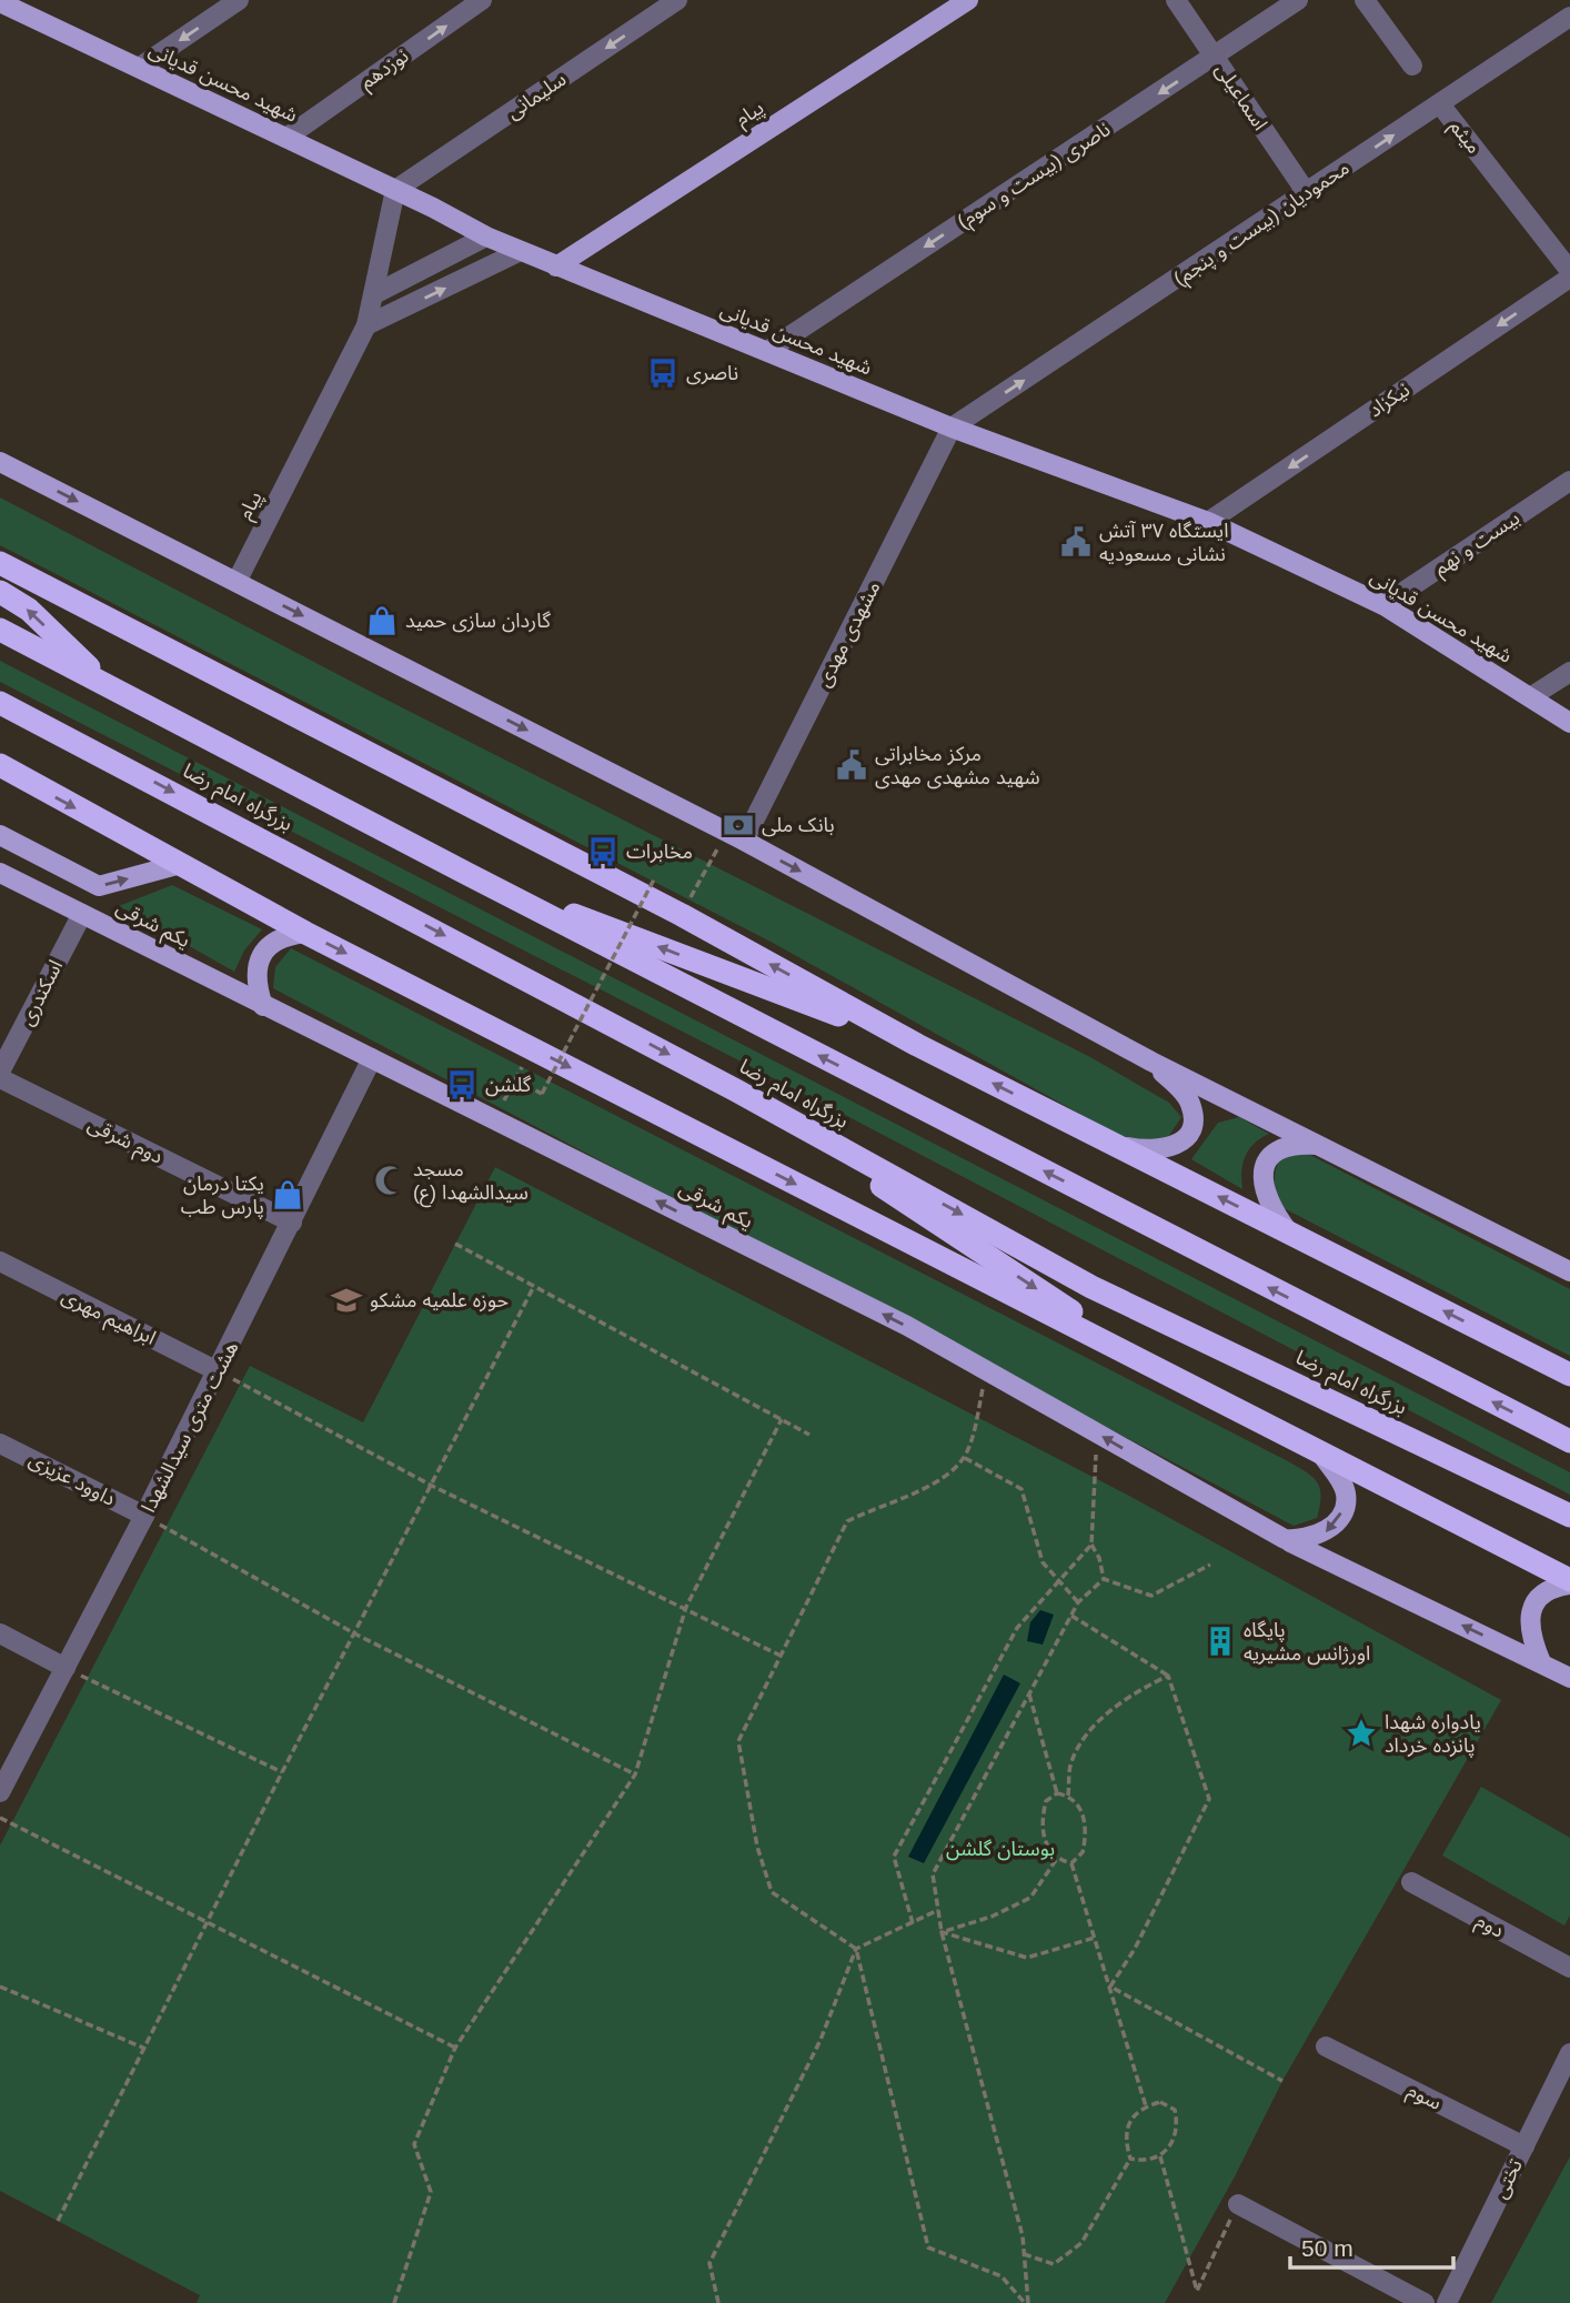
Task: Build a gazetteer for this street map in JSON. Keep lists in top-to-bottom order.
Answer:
{
  "streets": {
    "highway": ["بزرگراه امام رضا"],
    "main road": ["شهید محسن قدیانی", "پیام", "یکم شرقی"],
    "street": [
      "نوزدهم",
      "سلیمانی",
      "اسماعیلی",
      "میثم",
      "ناصری (بیست و سوم)",
      "محمودیان (بیست و پنجم)",
      "نیکزاد",
      "بیست و نهم",
      "مشهدی مهدی",
      "اسکندری",
      "دوم شرقی",
      "ابراهیم مهری",
      "هشت متری سیدالشهدا",
      "داوود عزیزی",
      "دوم",
      "سوم",
      "تختی"
    ]
  },
  "crossings": [
    ["نوزدهم", "شهید محسن قدیانی"],
    ["شهید محسن قدیانی", "سلیمانی"],
    ["شهید محسن قدیانی", "پیام"],
    ["شهید محسن قدیانی", "ناصری (بیست و سوم)"],
    ["شهید محسن قدیانی", "محمودیان (بیست و پنجم)"],
    ["شهید محسن قدیانی", "نیکزاد"],
    ["شهید محسن قدیانی", "بیست و نهم"],
    ["شهید محسن قدیانی", "مشهدی مهدی"],
    ["سلیمانی", "پیام"],
    ["اسماعیلی", "ناصری (بیست و سوم)"],
    ["اسماعیلی", "محمودیان (بیست و پنجم)"],
    ["میثم", "محمودیان (بیست و پنجم)"],
    ["محمودیان (بیست و پنجم)", "مشهدی مهدی"],
    ["یکم شرقی", "اسکندری"],
    ["یکم شرقی", "هشت متری سیدالشهدا"],
    ["دوم شرقی", "هشت متری سیدالشهدا"],
    ["ابراهیم مهری", "هشت متری سیدالشهدا"],
    ["هشت متری سیدالشهدا", "داوود عزیزی"],
    ["سوم", "تختی"]
  ],
  "one_way": [
    "نوزدهم",
    "ناصری (بیست و سوم)",
    "محمودیان (بیست و پنجم)",
    "نیکزاد",
    "یکم شرقی"
  ],
  "parks": ["بوستان گلشن"],
  "places": {
    "bus stop": ["ناصری", "مخابرات", "گلشن"],
    "public building": ["ایستگاه ۳۷ آتش نشانی مسعودیه", "مرکز مخابراتی شهید مشهدی مهدی"],
    "shop": ["گاردان سازی حمید", "یکتا درمان پارس طب"],
    "bank": ["بانک ملی"],
    "mosque": ["مسجد سیدالشهدا (ع)"],
    "school or university": ["حوزه علمیه مشکو"],
    "building": ["پایگاه اورژانس مشیریه"],
    "place": ["یادواره شهدا پانزده خرداد"]
  },
  "scale_bar": "50 m"
}
